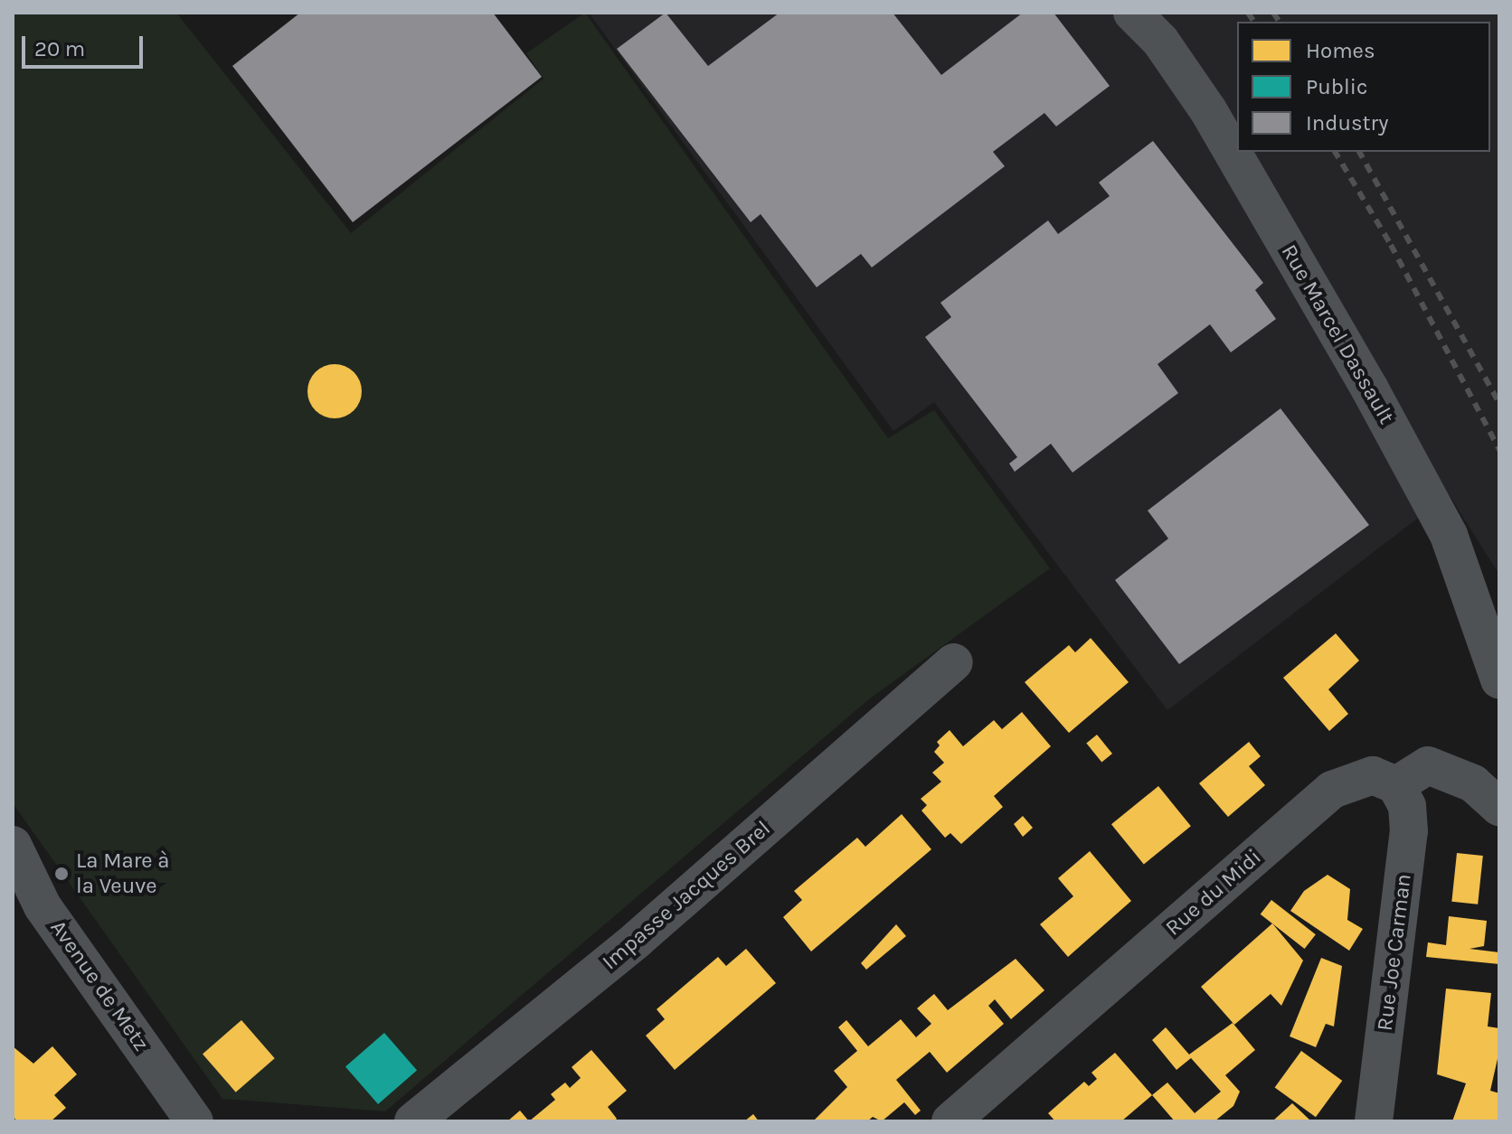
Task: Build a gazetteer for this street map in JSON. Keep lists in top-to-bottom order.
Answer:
{
  "streets": {
    "street": [
      "Rue Marcel Dassault",
      "Rue du Midi",
      "Impasse Jacques Brel",
      "Rue Joe Carman",
      "Avenue de Metz"
    ]
  },
  "crossings": [
    ["Rue du Midi", "Rue Joe Carman"]
  ],
  "places": ["La Mare à la Veuve"],
  "legend": ["Homes", "Public", "Industry"],
  "scale_bar": "20 m"
}
